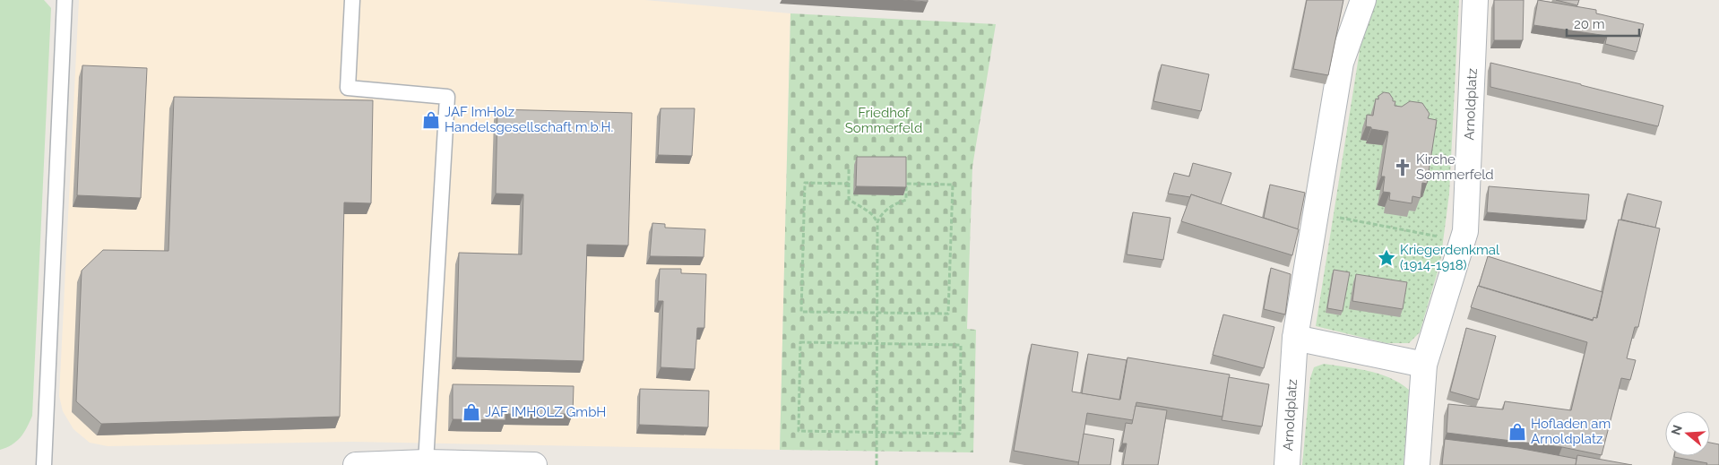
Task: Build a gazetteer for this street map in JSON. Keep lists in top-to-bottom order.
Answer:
{
  "streets": {
    "street": ["Arnoldplatz"]
  },
  "parks": ["Friedhof Sommerfeld"],
  "places": {
    "shop": ["JAF ImHolz Handelsgesellschaft m.b.H.", "JAF IMHOLZ GmbH", "Hofladen am Arnoldplatz"],
    "church": ["Kirche Sommerfeld"],
    "place": ["Kriegerdenkmal (1914-1918)"]
  },
  "scale_bar": "20 m",
  "north": "left"
}
